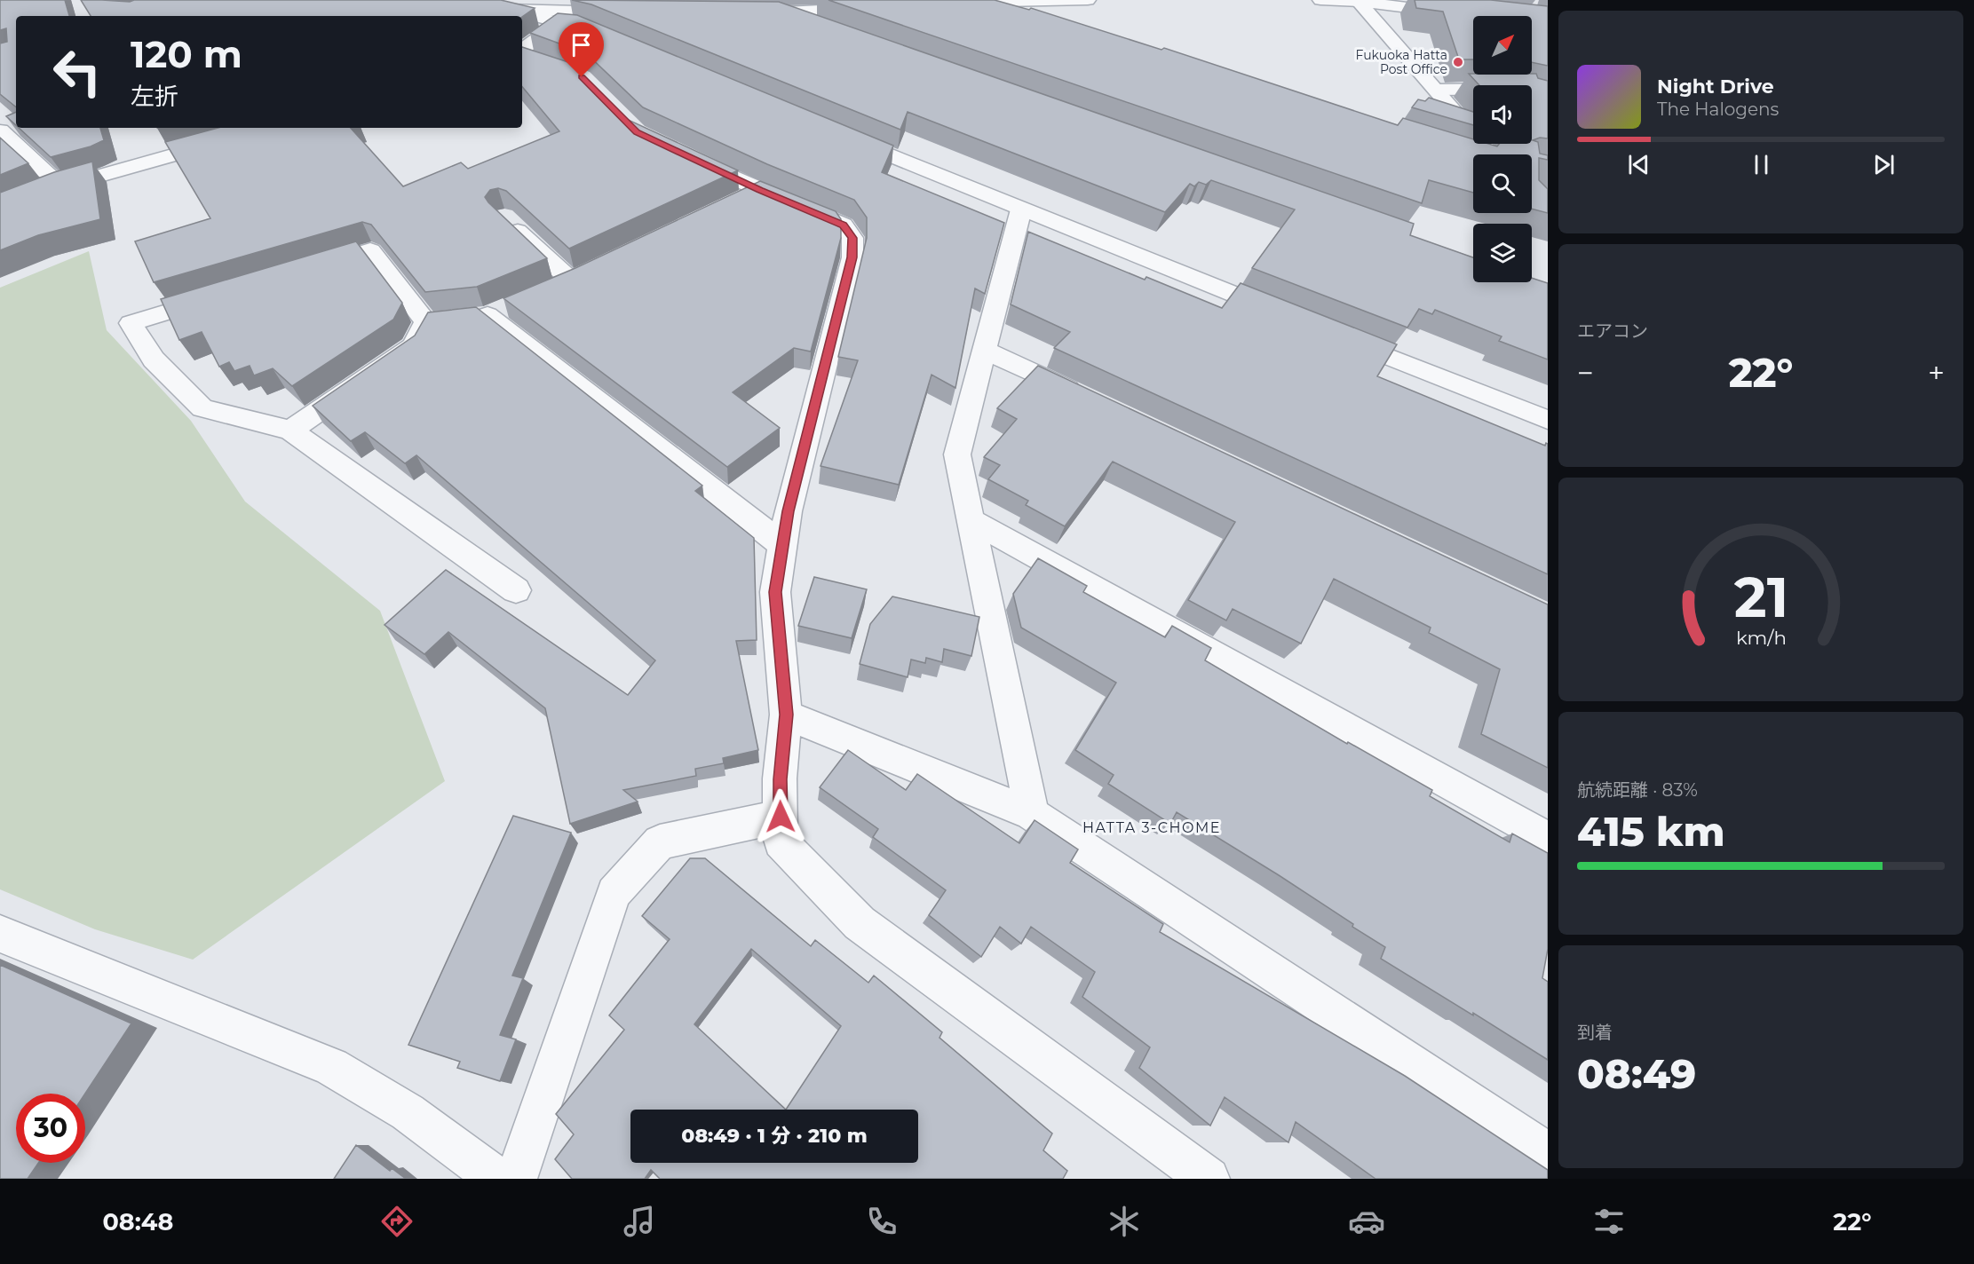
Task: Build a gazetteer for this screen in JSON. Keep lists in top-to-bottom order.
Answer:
{
  "districts": ["HATTA 3-CHOME"],
  "places": ["Fukuoka Hatta Post Office"],
  "north": "top right",
  "page": {
    "turn": ["120 m", "左折"],
    "song": ["Night Drive", "The Halogens"],
    "tile": [
      "エアコン",
      ["航続距離 · 83%", "415 km"],
      ["到着", "08:49"]
    ],
    "heat": ["−", "22°", "+"],
    "limit": "30",
    "trip": "08:49 · 1 分 · 210 m",
    "tabs": ["08:48", "22°"],
    "gauge": ["21", "km/h"]
  }
}
